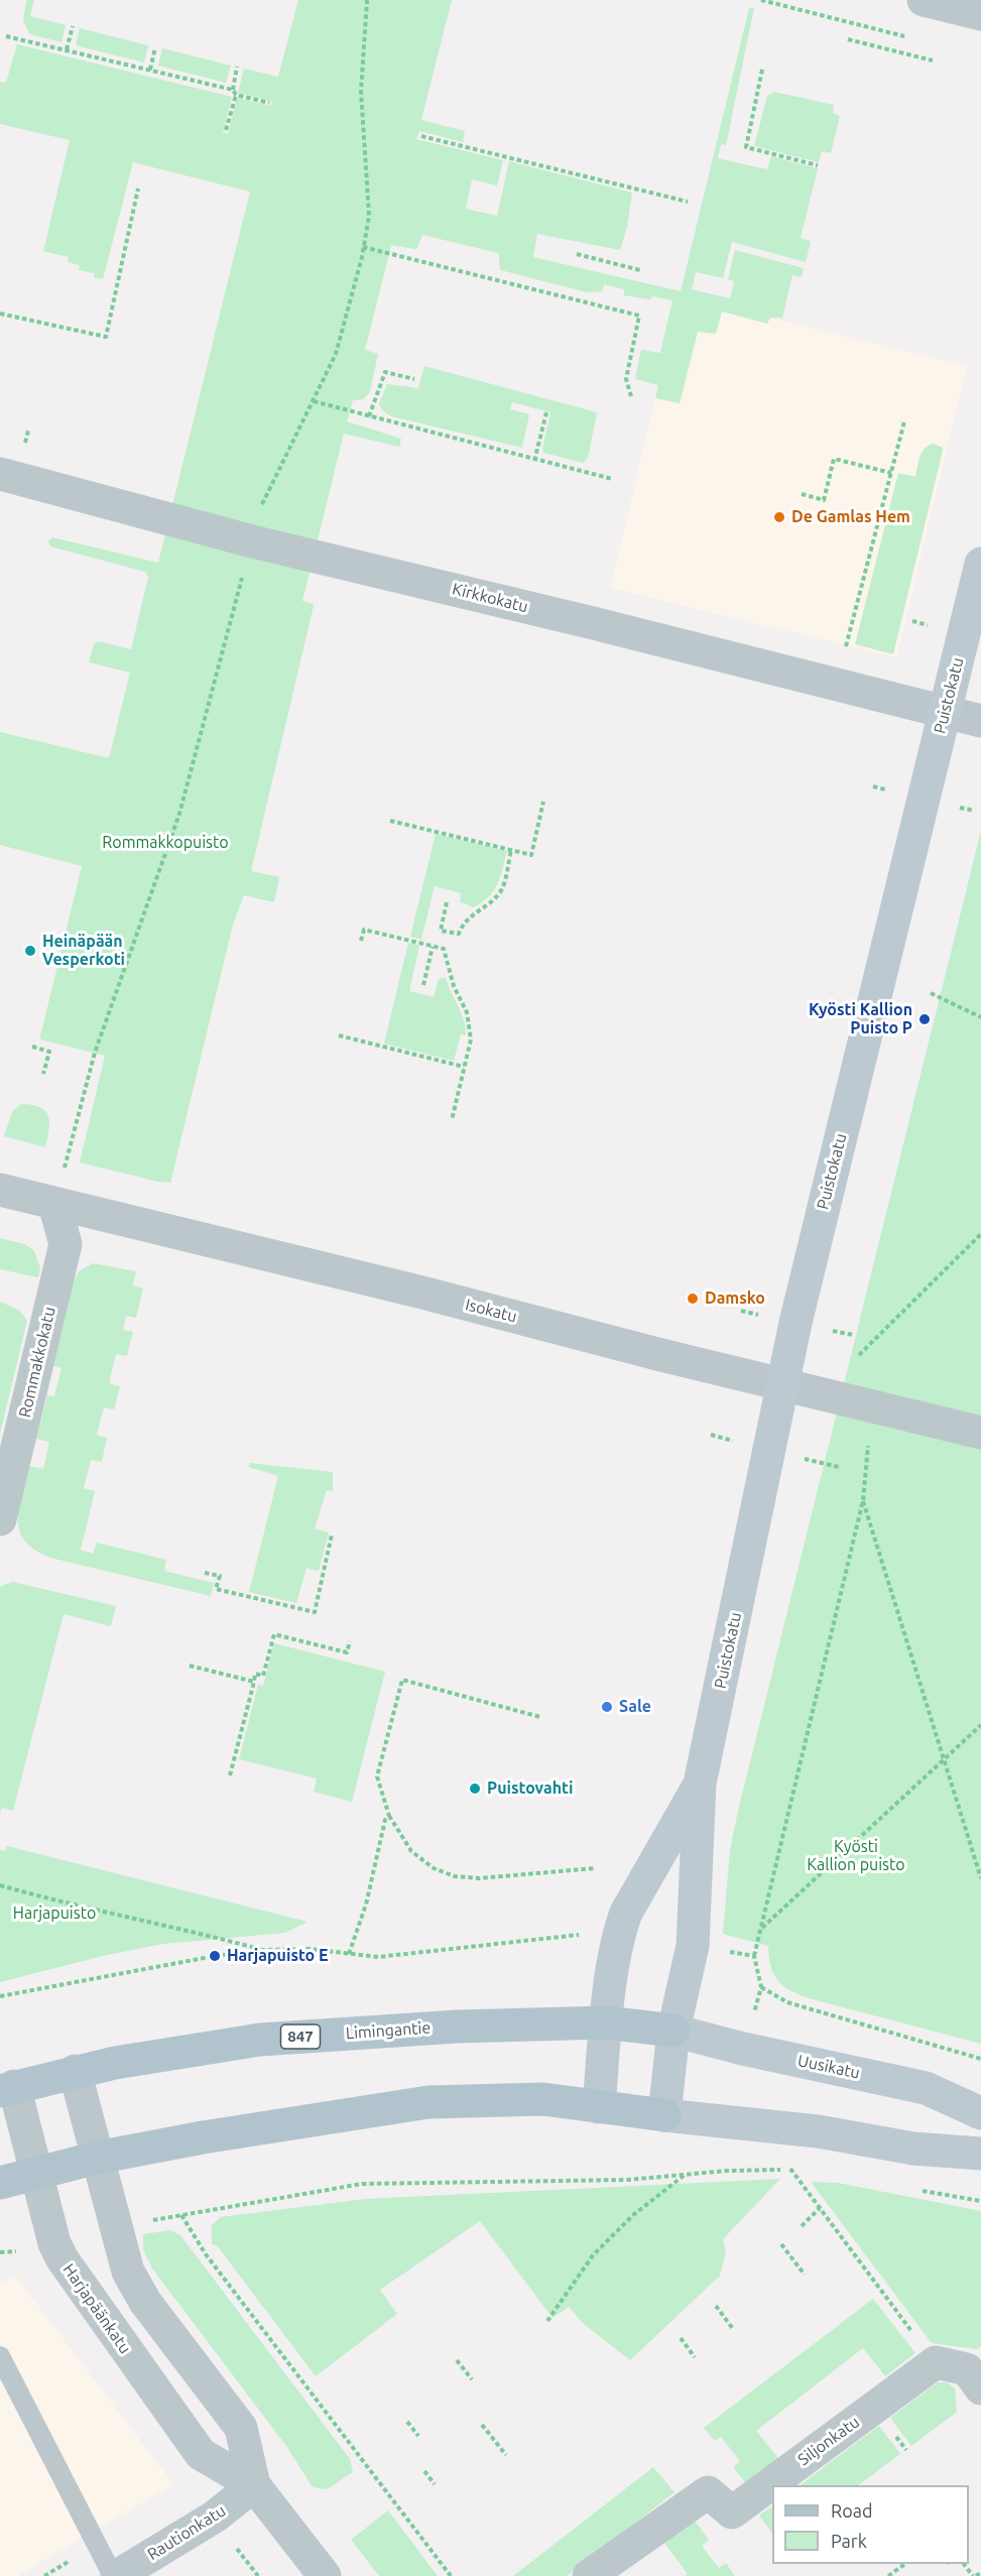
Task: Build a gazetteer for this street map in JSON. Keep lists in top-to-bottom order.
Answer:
{
  "streets": {
    "main road": [
      "Puistokatu",
      "Limingantie",
      "847",
      "Uusikatu"
    ],
    "street": [
      "Kirkkokatu",
      "Isokatu",
      "Rommakkokatu",
      "Harjapäänkatu",
      "Siljonkatu",
      "Rautionkatu"
    ]
  },
  "crossings": [
    ["Kirkkokatu", "Puistokatu"],
    ["Puistokatu", "Isokatu"],
    ["Puistokatu", "Limingantie"],
    ["Puistokatu", "Uusikatu"],
    ["Isokatu", "Rommakkokatu"],
    ["Limingantie", "Uusikatu"],
    ["Limingantie", "Harjapäänkatu"],
    ["Harjapäänkatu", "Rautionkatu"]
  ],
  "parks": ["Rommakkopuisto", "Kyösti Kallion puisto", "Harjapuisto"],
  "places": [
    "De Gamlas Hem",
    "Heinäpään Vesperkoti",
    "Kyösti Kallion Puisto P",
    "Damsko",
    "Sale",
    "Puistovahti",
    "Harjapuisto E"
  ],
  "legend": ["Road", "Park"]
}
